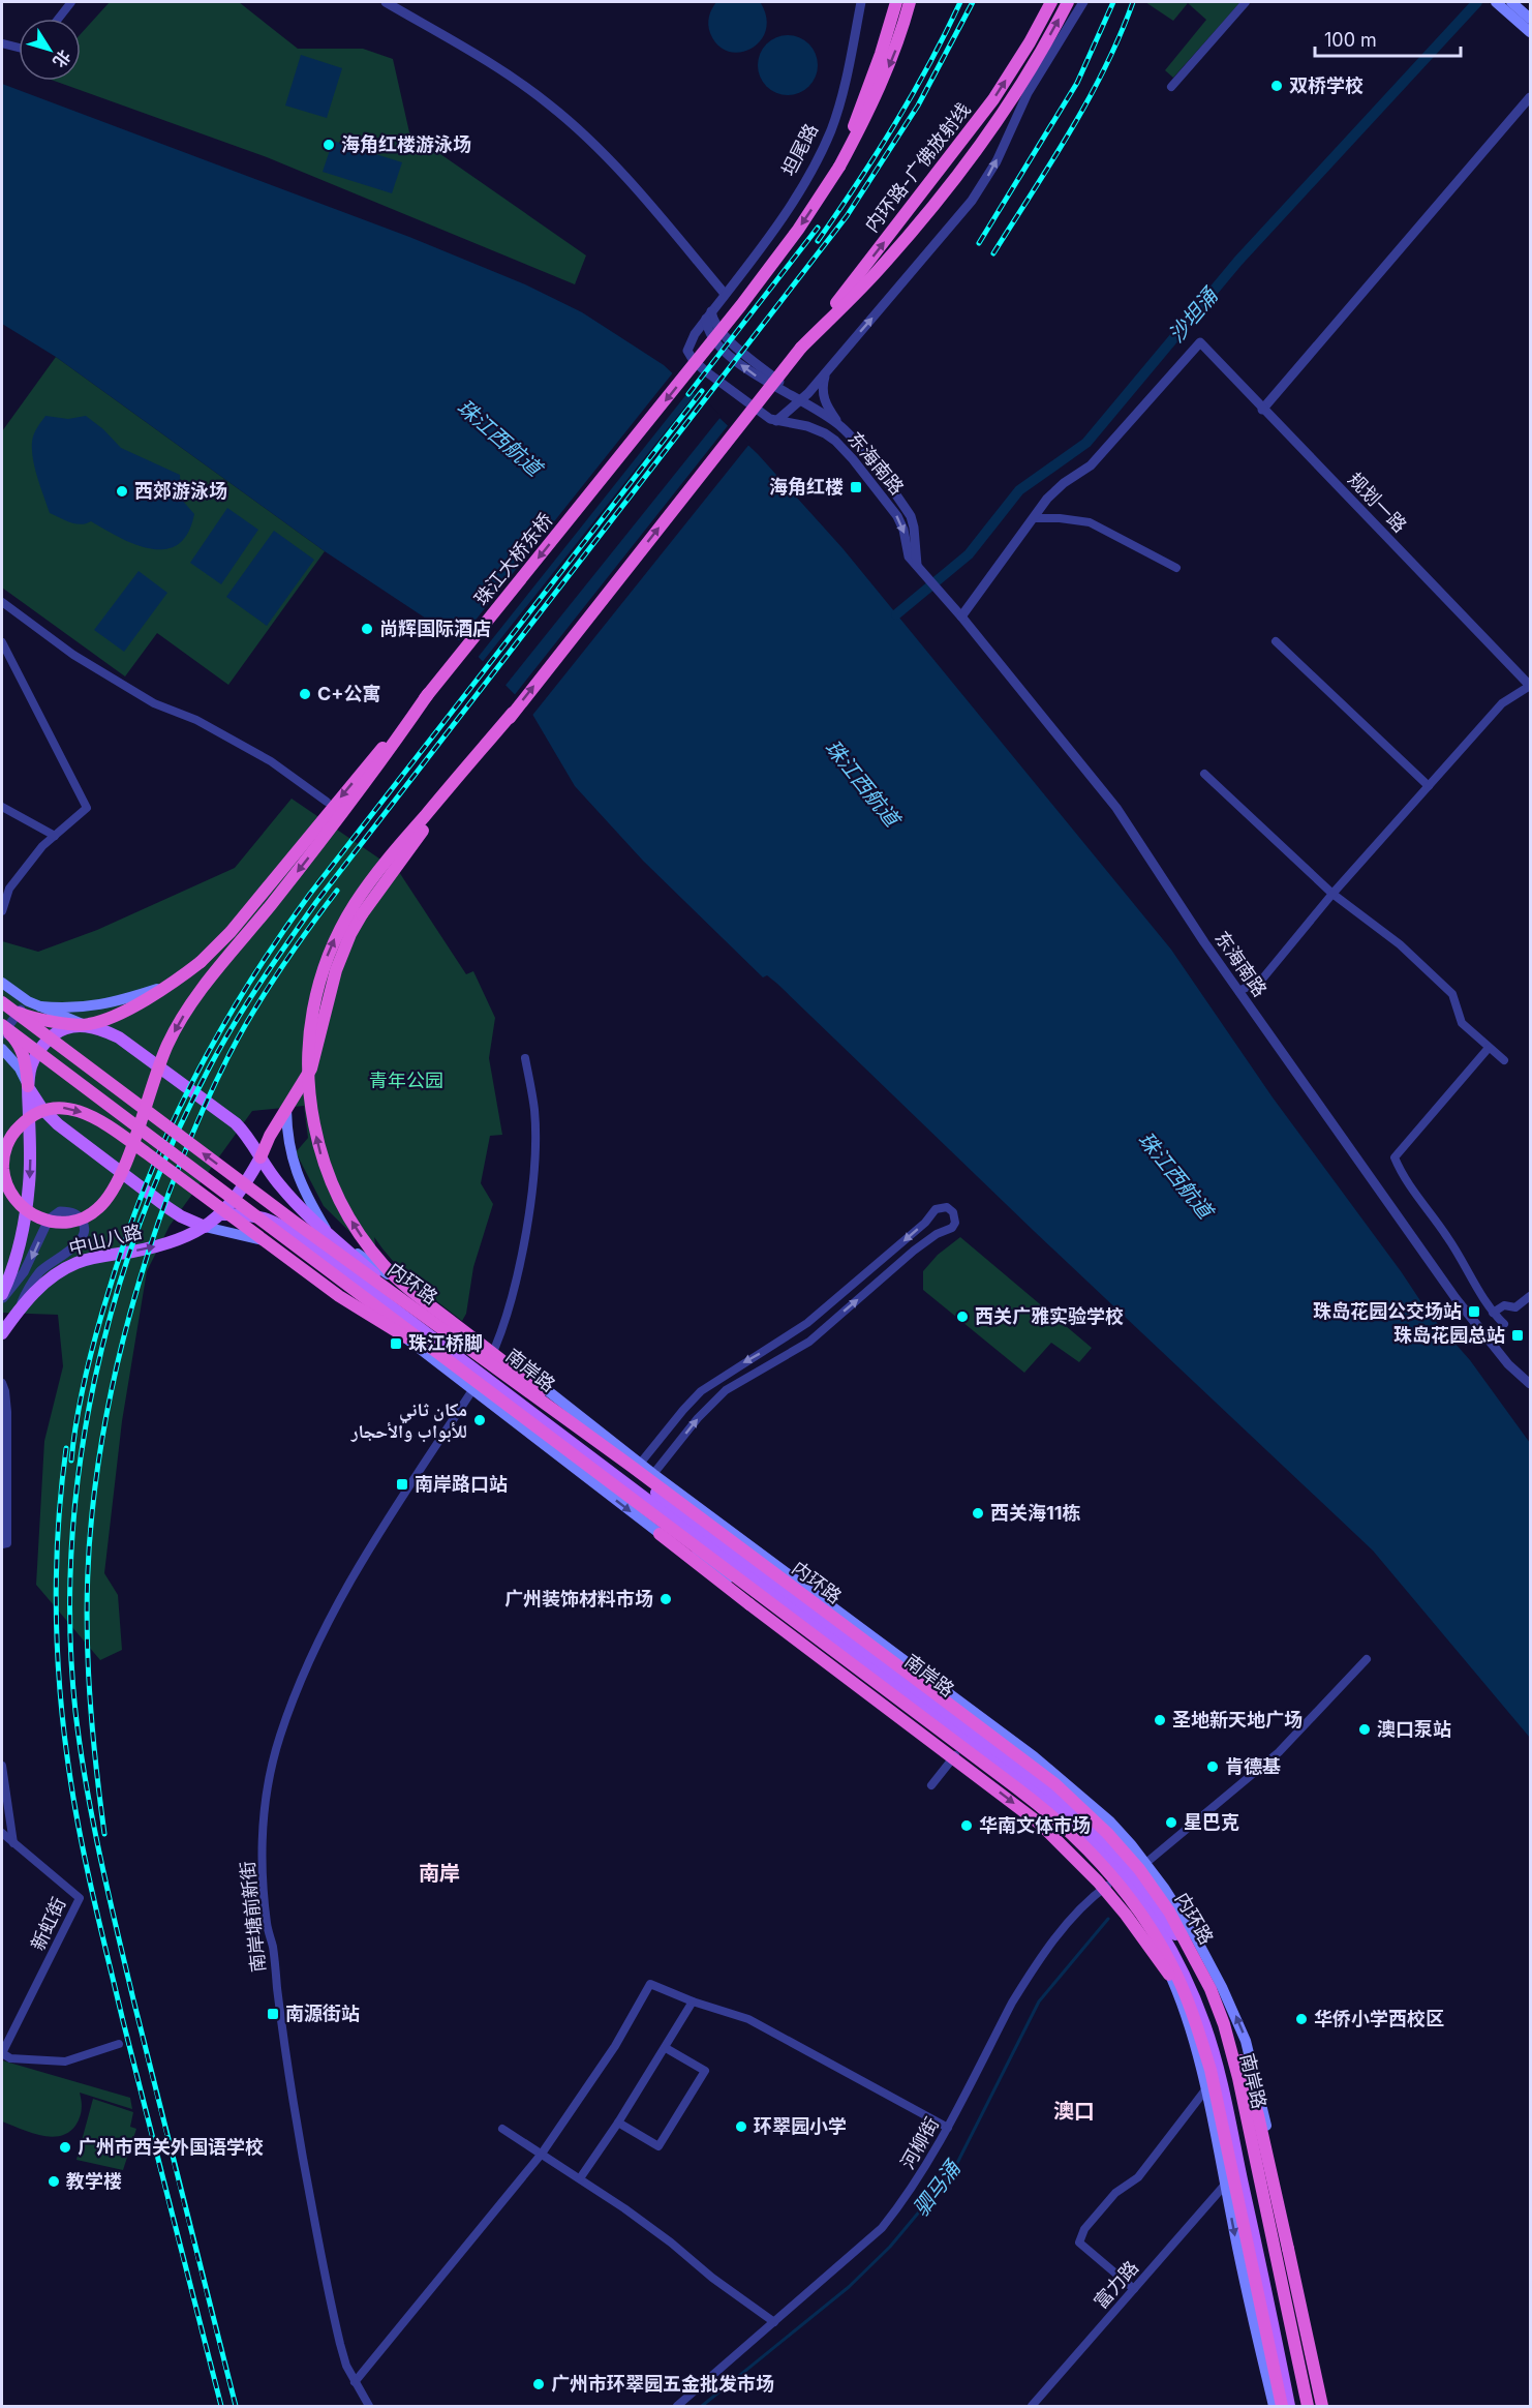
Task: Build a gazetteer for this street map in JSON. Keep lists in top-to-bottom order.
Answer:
{
  "streets": {
    "highway": ["内环路-广佛放射线", "珠江大桥东桥", "内环路"],
    "main road": ["中山八路", "南岸路"],
    "street": [
      "坦尾路",
      "东海南路",
      "规划一路",
      "南岸塘前新街",
      "新虹街",
      "河柳街",
      "富力路"
    ]
  },
  "crossings": [
    ["坦尾路", "东海南路"],
    ["珠江大桥东桥", "南岸路"],
    ["中山八路", "南岸路"],
    ["内环路", "南岸路"],
    ["南岸路", "河柳街"]
  ],
  "one_way": ["中山八路"],
  "districts": ["南岸", "澳口"],
  "water": ["沙坦涌", "珠江西航道", "驷马涌"],
  "parks": ["青年公园"],
  "places": {
    "other": [
      "双桥学校",
      "海角红楼游泳场",
      "西郊游泳场",
      "尚辉国际酒店",
      "C+公寓",
      "西关广雅实验学校",
      "مكان ثاني للأبواب والأحجار",
      "西关海11栋",
      "广州装饰材料市场",
      "圣地新天地广场",
      "澳口泵站",
      "肯德基",
      "星巴克",
      "华南文体市场",
      "华侨小学西校区",
      "环翠园小学",
      "广州市西关外国语学校",
      "教学楼",
      "广州市环翠园五金批发市场"
    ],
    "transit": [
      "海角红楼",
      "珠岛花园公交场站",
      "珠岛花园总站",
      "珠江桥脚",
      "南岸路口站",
      "南源街站"
    ]
  },
  "scale_bar": "100 m",
  "north": "bottom right"
}
